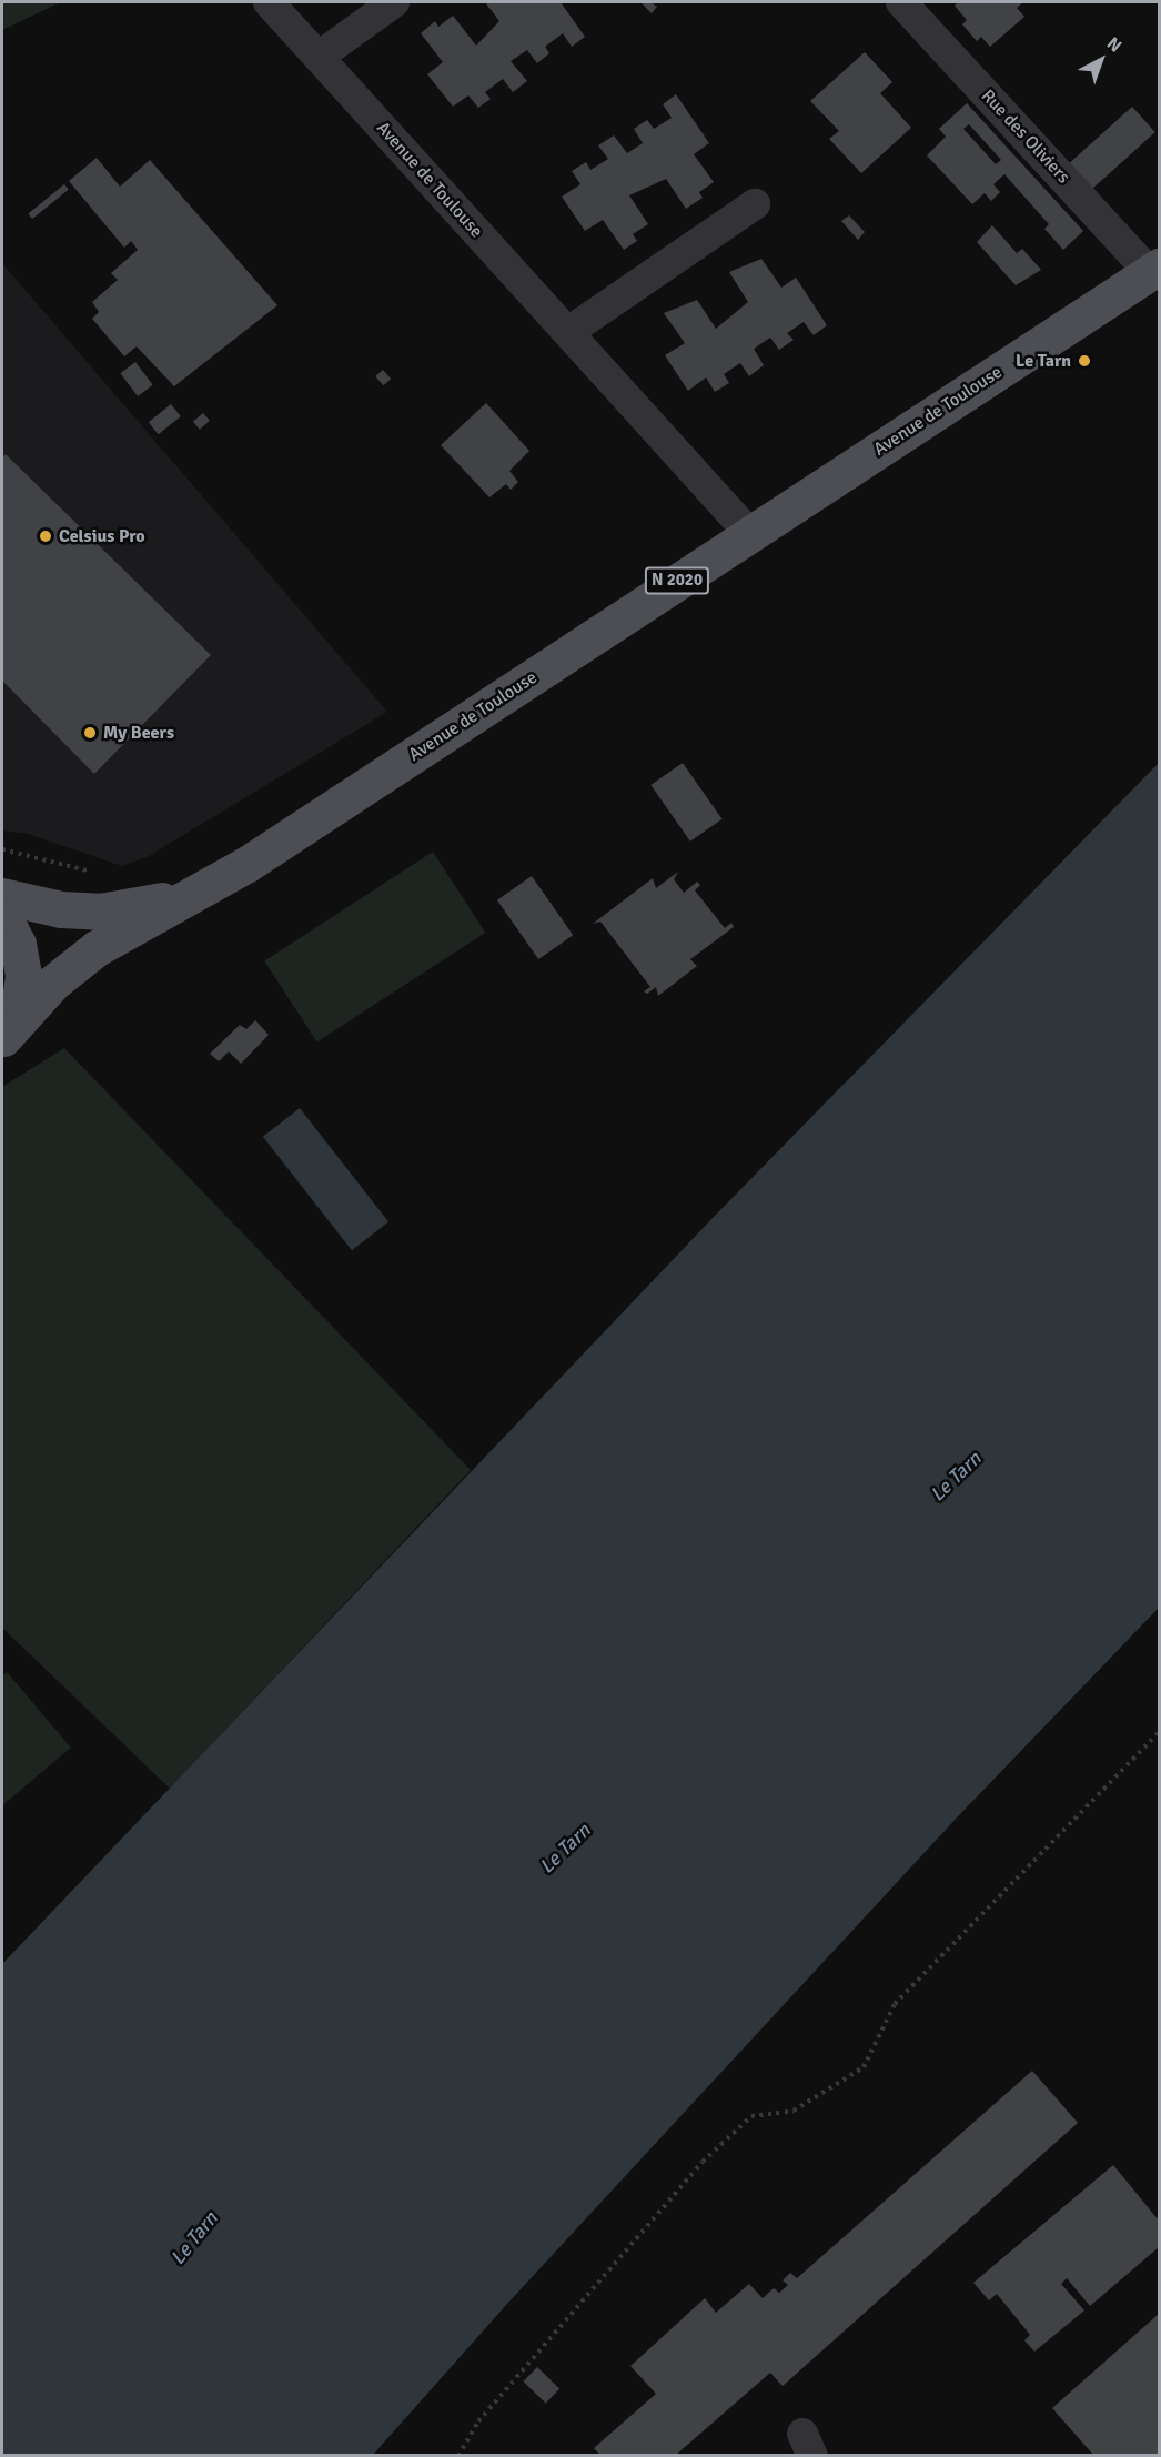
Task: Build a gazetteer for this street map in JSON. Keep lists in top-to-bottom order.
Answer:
{
  "streets": {
    "main road": ["Avenue de Toulouse", "N 2020"],
    "street": ["Rue des Oliviers"]
  },
  "crossings": [
    ["Rue des Oliviers", "Avenue de Toulouse"]
  ],
  "water": ["Le Tarn"],
  "places": ["Le Tarn", "Celsius Pro", "My Beers"],
  "north": "top right"
}
